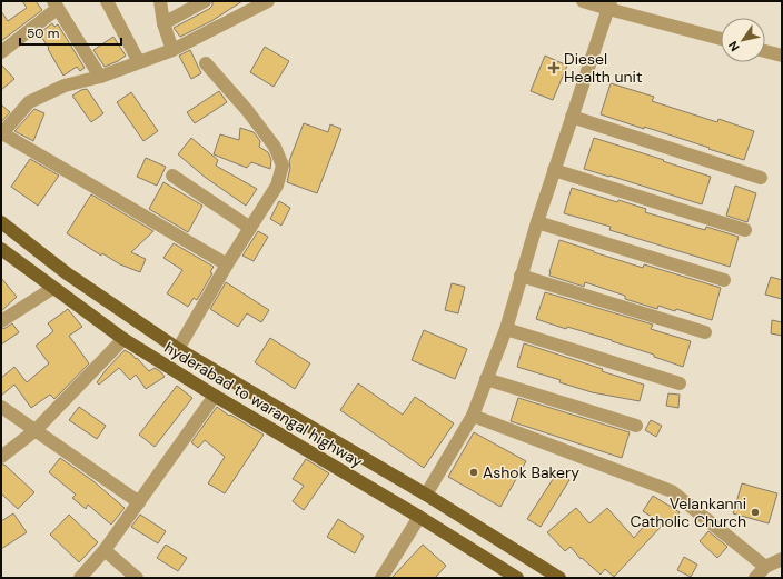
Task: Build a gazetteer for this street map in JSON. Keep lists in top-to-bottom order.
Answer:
{
  "streets": {
    "main road": ["hyderabad to warangal highway"]
  },
  "places": {
    "health": ["Diesel Health unit"],
    "other": ["Ashok Bakery", "Velankanni Catholic Church"]
  },
  "scale_bar": "50 m",
  "north": "bottom left"
}
